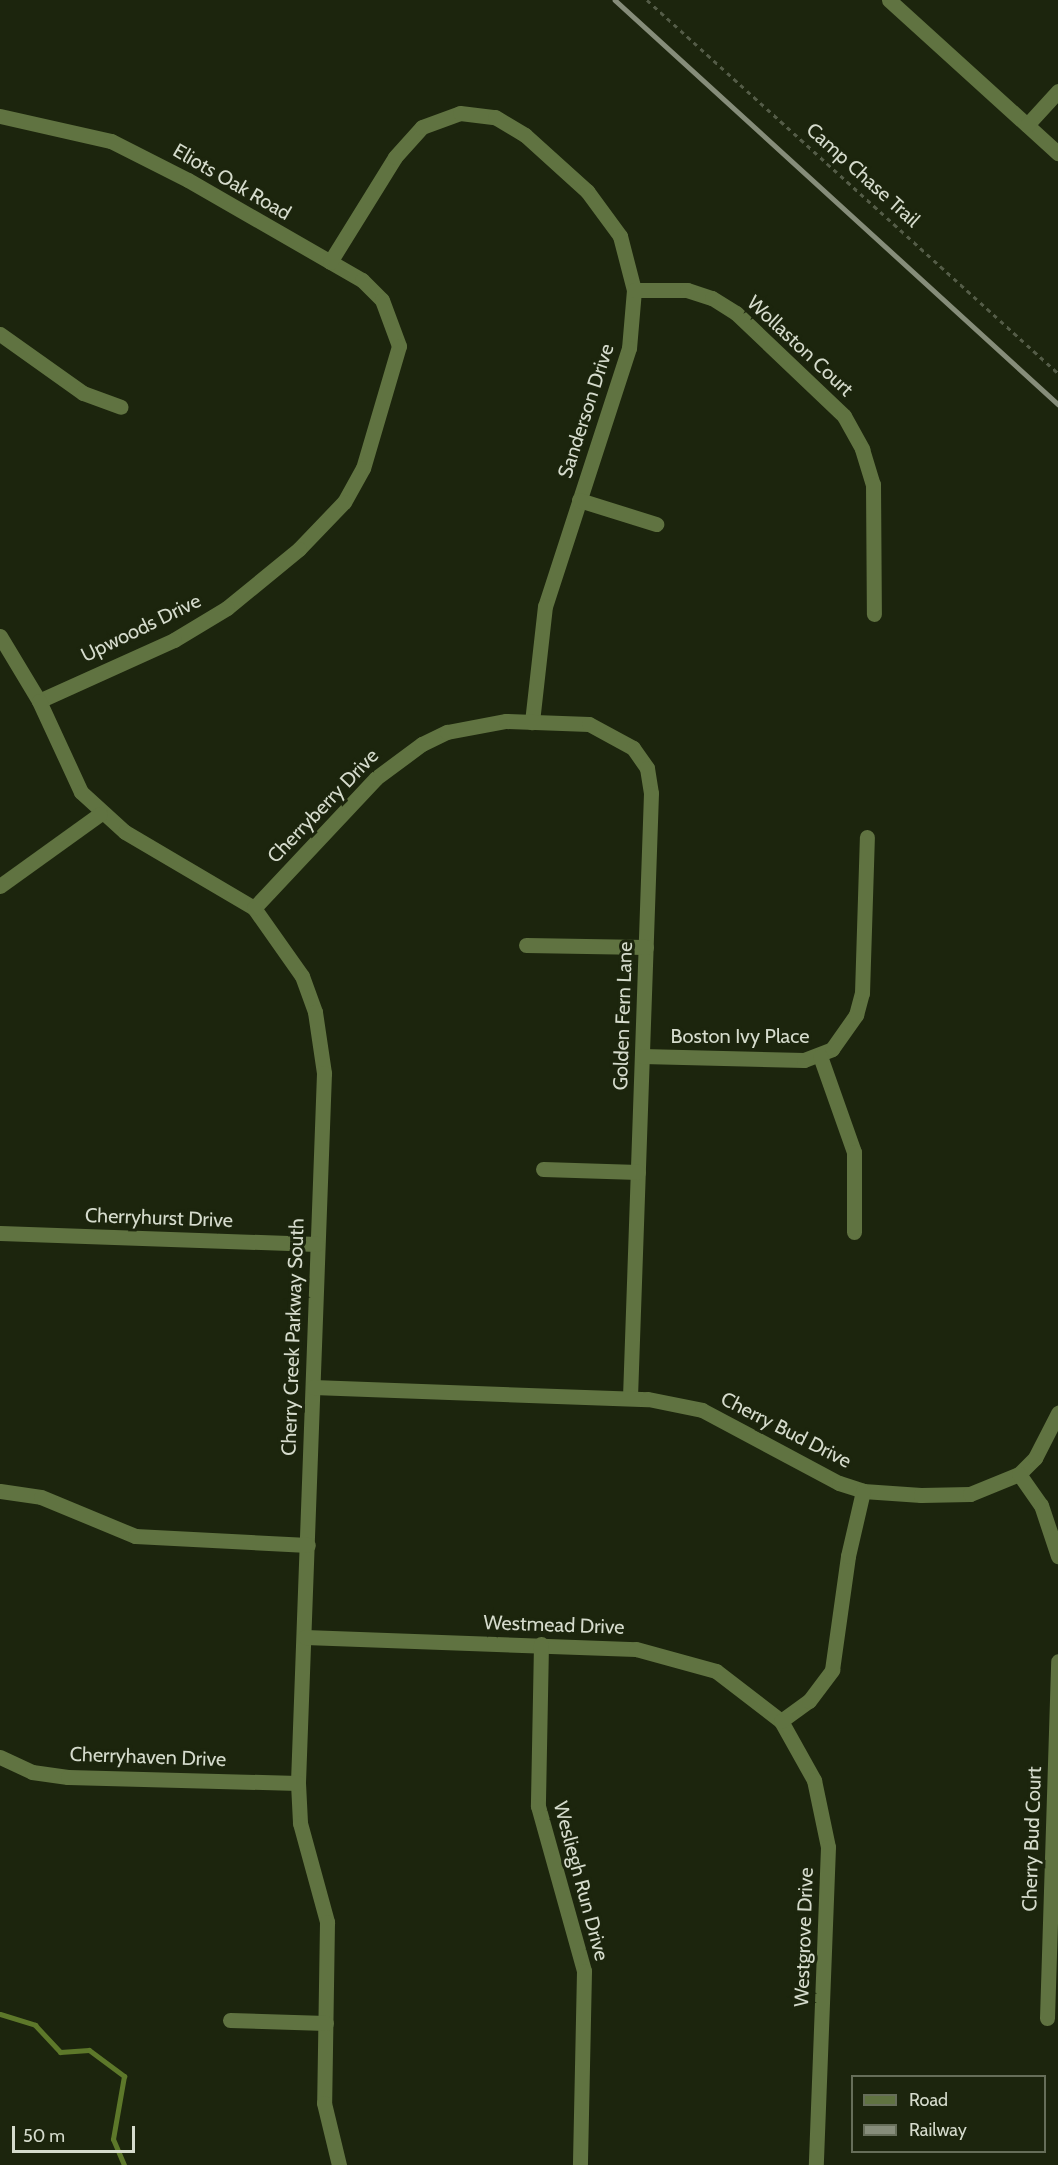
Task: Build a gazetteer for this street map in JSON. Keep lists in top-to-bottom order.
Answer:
{
  "streets": {
    "street": [
      "Eliots Oak Road",
      "Wollaston Court",
      "Sanderson Drive",
      "Upwoods Drive",
      "Cherryberry Drive",
      "Golden Fern Lane",
      "Boston Ivy Place",
      "Cherryhurst Drive",
      "Cherry Creek Parkway South",
      "Cherry Bud Drive",
      "Westmead Drive",
      "Cherryhaven Drive",
      "Cherry Bud Court",
      "Wesliegh Run Drive",
      "Westgrove Drive"
    ],
    "path": ["Camp Chase Trail"]
  },
  "crossings": [
    ["Eliots Oak Road", "Sanderson Drive"],
    ["Eliots Oak Road", "Upwoods Drive"],
    ["Wollaston Court", "Sanderson Drive"],
    ["Sanderson Drive", "Cherryberry Drive"],
    ["Sanderson Drive", "Golden Fern Lane"],
    ["Upwoods Drive", "Cherry Creek Parkway South"],
    ["Cherryberry Drive", "Golden Fern Lane"],
    ["Cherryberry Drive", "Cherry Creek Parkway South"],
    ["Golden Fern Lane", "Boston Ivy Place"],
    ["Golden Fern Lane", "Cherry Bud Drive"],
    ["Cherryhurst Drive", "Cherry Creek Parkway South"],
    ["Cherry Creek Parkway South", "Cherry Bud Drive"],
    ["Cherry Creek Parkway South", "Westmead Drive"],
    ["Cherry Creek Parkway South", "Cherryhaven Drive"],
    ["Westmead Drive", "Wesliegh Run Drive"],
    ["Westmead Drive", "Westgrove Drive"]
  ],
  "legend": ["Road", "Railway"],
  "scale_bar": "50 m"
}
